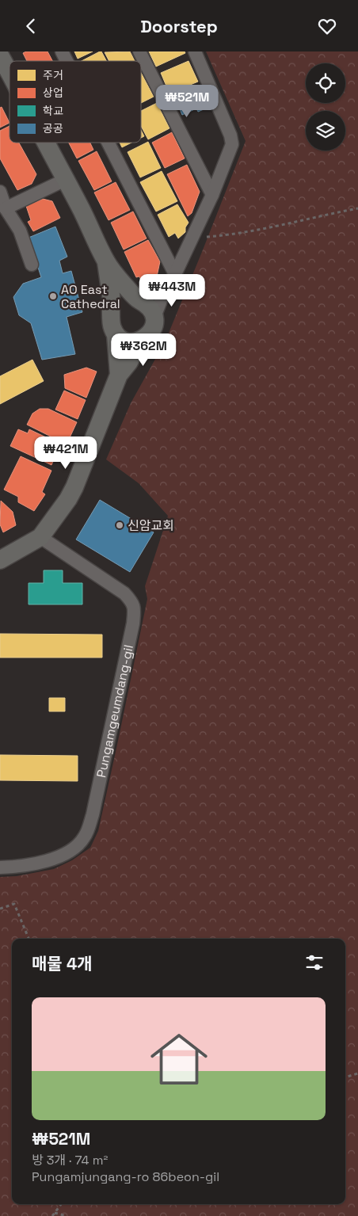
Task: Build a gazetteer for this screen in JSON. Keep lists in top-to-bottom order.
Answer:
{
  "streets": {
    "street": ["Pungamgeumdang-gil"]
  },
  "places": ["AO East Cathedral", "신암교회"],
  "legend": [
    "주거",
    "상업",
    "학교",
    "공공"
  ],
  "page": {
    "header": "Doorstep",
    "price": [
      "₩521M",
      "₩443M",
      "₩362M",
      "₩421M"
    ],
    "heading": "매물 4개",
    "list": [
      {
        "name": "₩521M",
        "note": "방 3개 · 74 m² · Pungamjungang-ro 86beon-gil"
      }
    ]
  }
}
